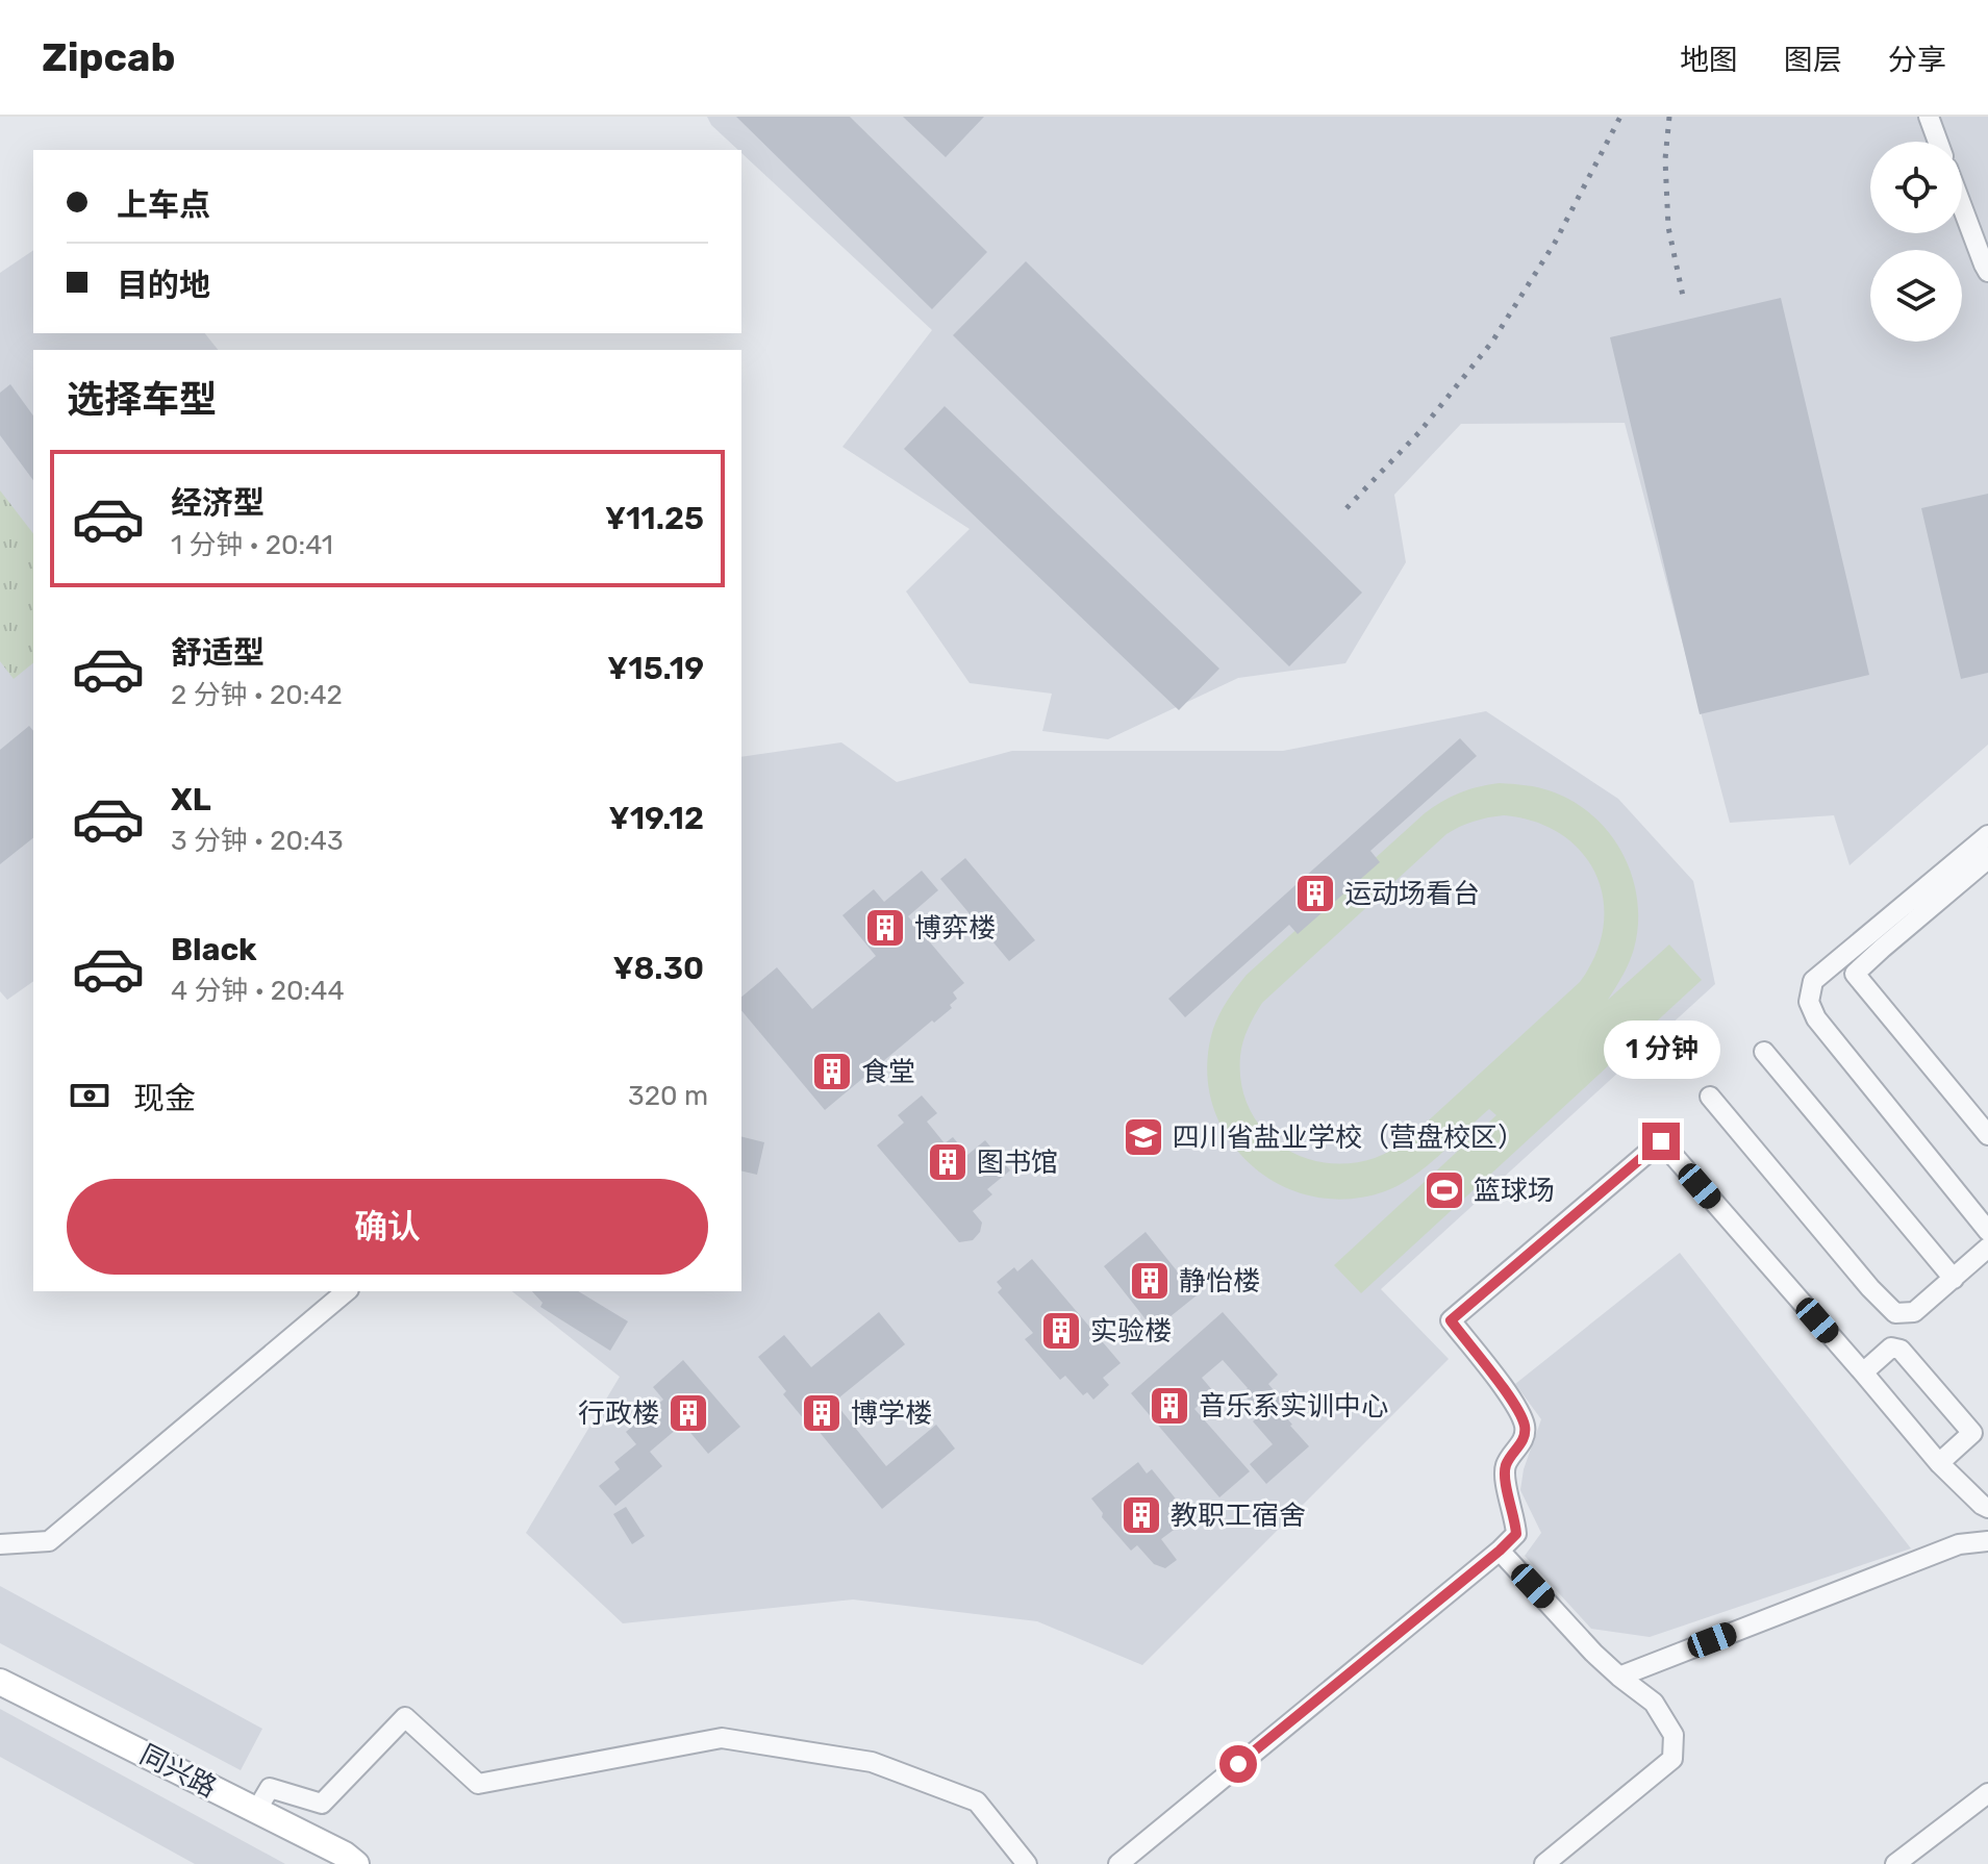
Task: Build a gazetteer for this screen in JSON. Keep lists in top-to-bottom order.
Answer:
{
  "streets": {
    "main road": ["同兴路"]
  },
  "places": {
    "building": [
      "运动场看台",
      "博弈楼",
      "食堂",
      "图书馆",
      "静怡楼",
      "实验楼",
      "音乐系实训中心",
      "行政楼",
      "博学楼",
      "教职工宿舍"
    ],
    "school or university": ["四川省盐业学校（营盘校区）"],
    "sports": ["篮球场"]
  },
  "page": {
    "header": "Zipcab",
    "nav": ["地图", "图层", "分享"],
    "banner": ["上车点", "目的地"],
    "heading": "选择车型",
    "list": [
      {
        "name": "经济型",
        "note": "1 分钟 · 20:41",
        "value": "¥11.25"
      },
      {
        "name": "舒适型",
        "note": "2 分钟 · 20:42",
        "value": "¥15.19"
      },
      {
        "name": "XL",
        "note": "3 分钟 · 20:43",
        "value": "¥19.12"
      },
      {
        "name": "Black",
        "note": "4 分钟 · 20:44",
        "value": "¥8.30"
      }
    ],
    "bubble": "1 分钟",
    "pay": ["现金", "320 m"],
    "buttons": "确认"
  }
}
